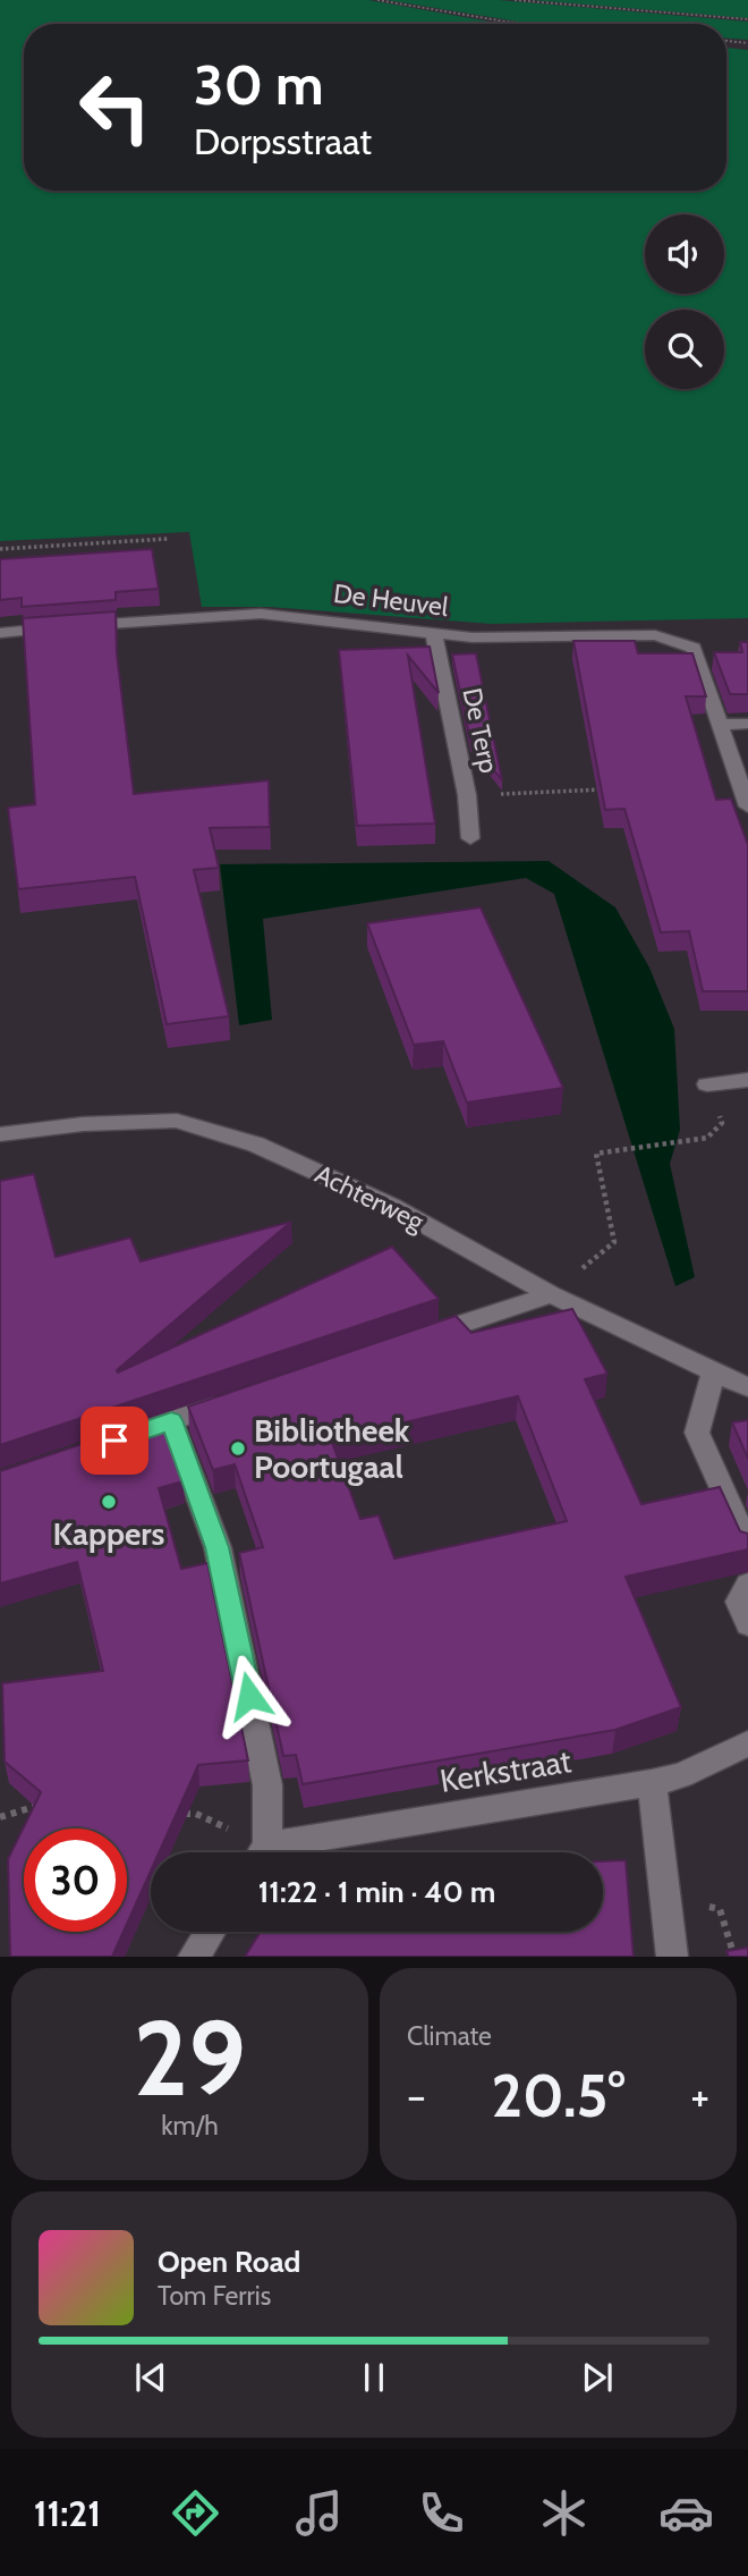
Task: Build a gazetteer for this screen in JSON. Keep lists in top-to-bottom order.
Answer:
{
  "streets": {
    "street": [
      "De Heuvel",
      "De Terp",
      "Achterweg",
      "Kerkstraat"
    ]
  },
  "crossings": [
    ["De Heuvel", "De Terp"]
  ],
  "places": ["Bibliotheek Poortugaal", "Kappers"],
  "page": {
    "turn": ["30 m", "Dorpsstraat"],
    "limit": "30",
    "trip": "11:22 · 1 min · 40 m",
    "tile": [
      ["29", "km/h"],
      "Climate"
    ],
    "heat": ["−", "20.5°", "+"],
    "song": ["Open Road", "Tom Ferris"],
    "tabs": "11:21"
  }
}
